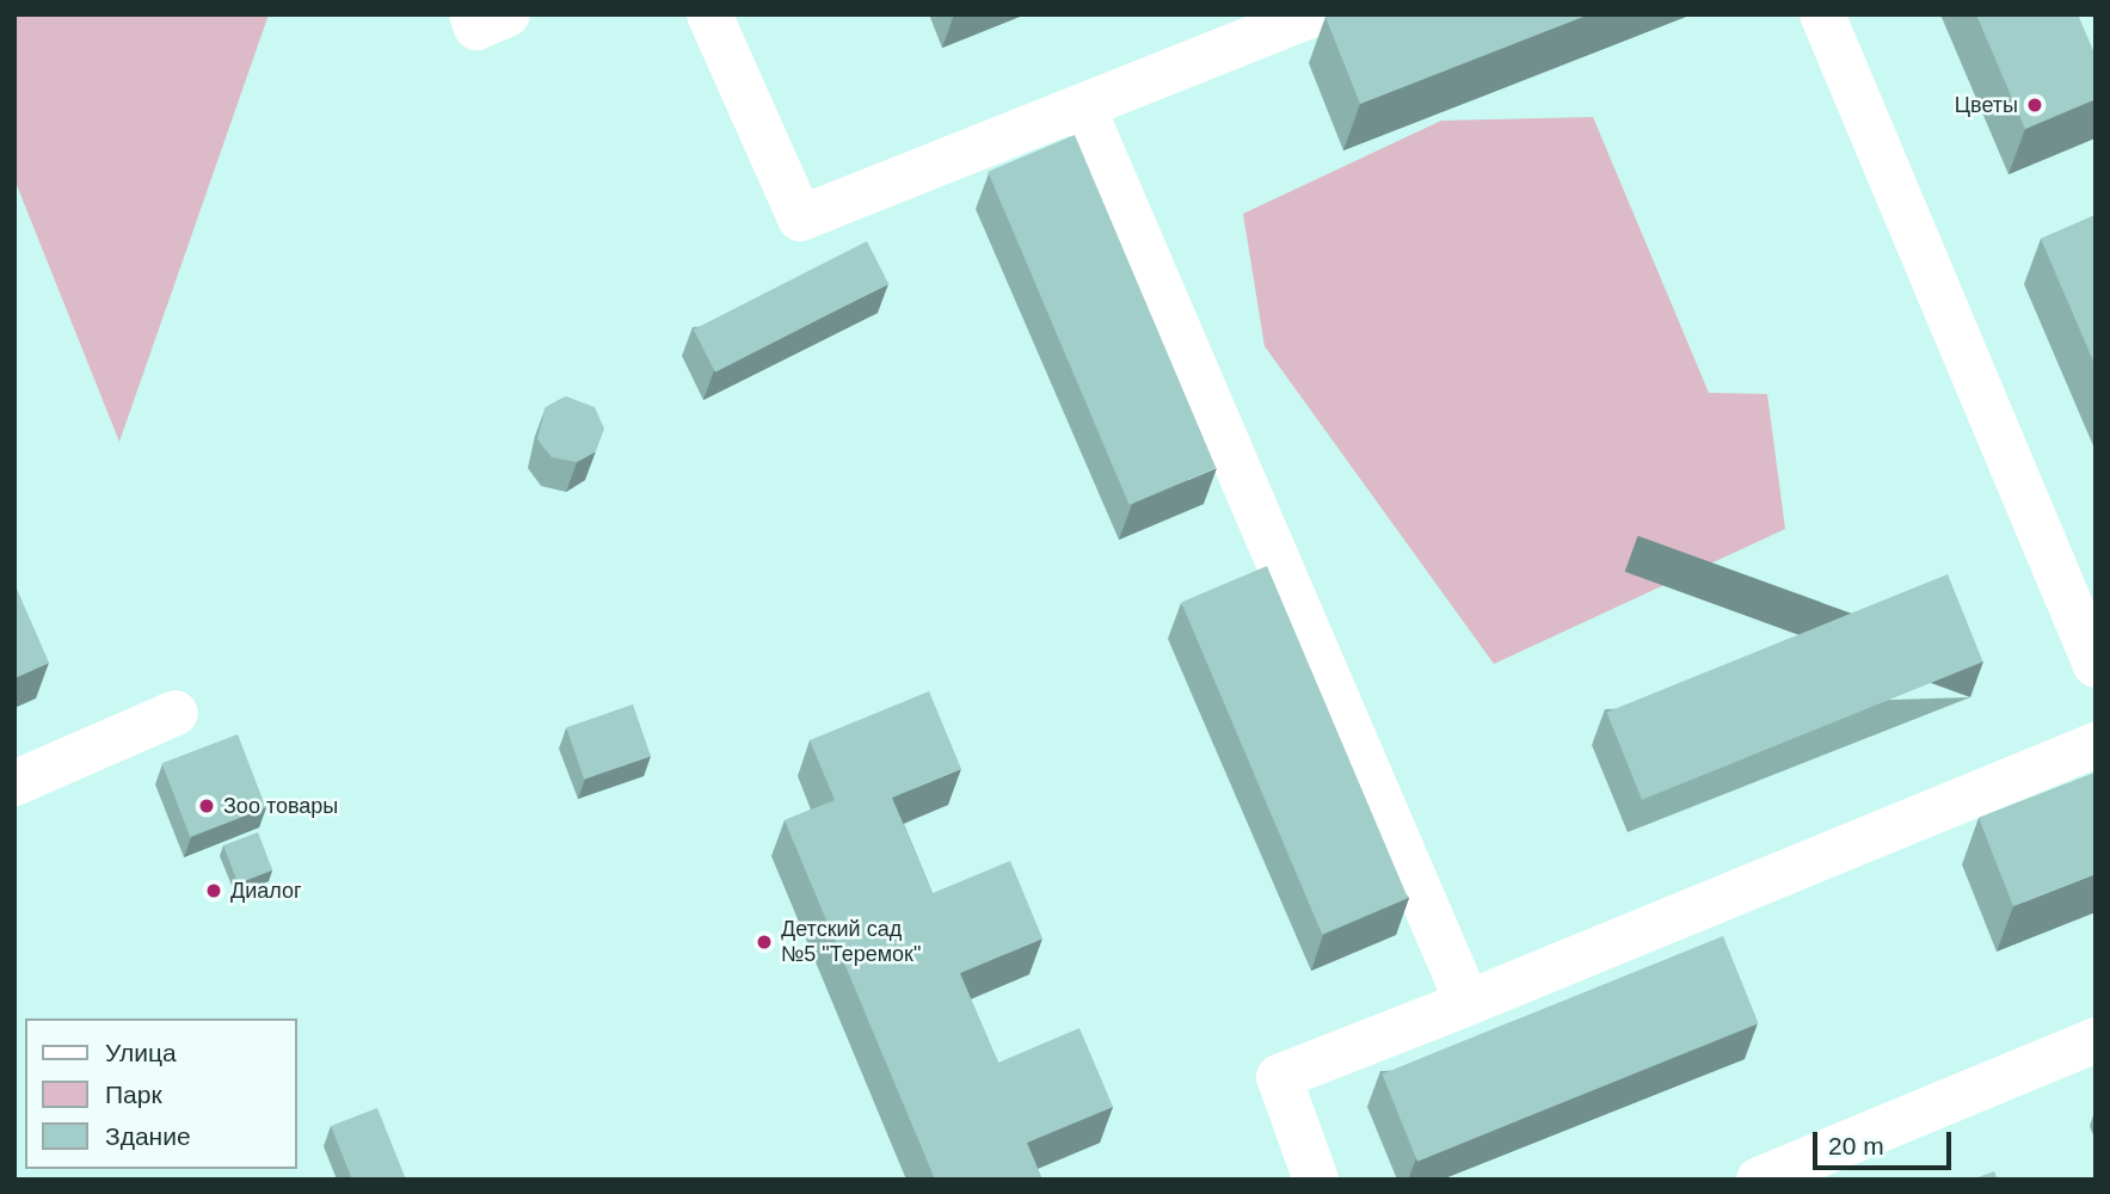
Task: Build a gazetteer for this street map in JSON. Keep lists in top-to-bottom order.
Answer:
{
  "places": [
    "Цветы",
    "Зоо товары",
    "Диалог",
    "Детский сад №5 \"Теремок\""
  ],
  "legend": ["Улица", "Парк", "Здание"],
  "scale_bar": "20 m"
}
